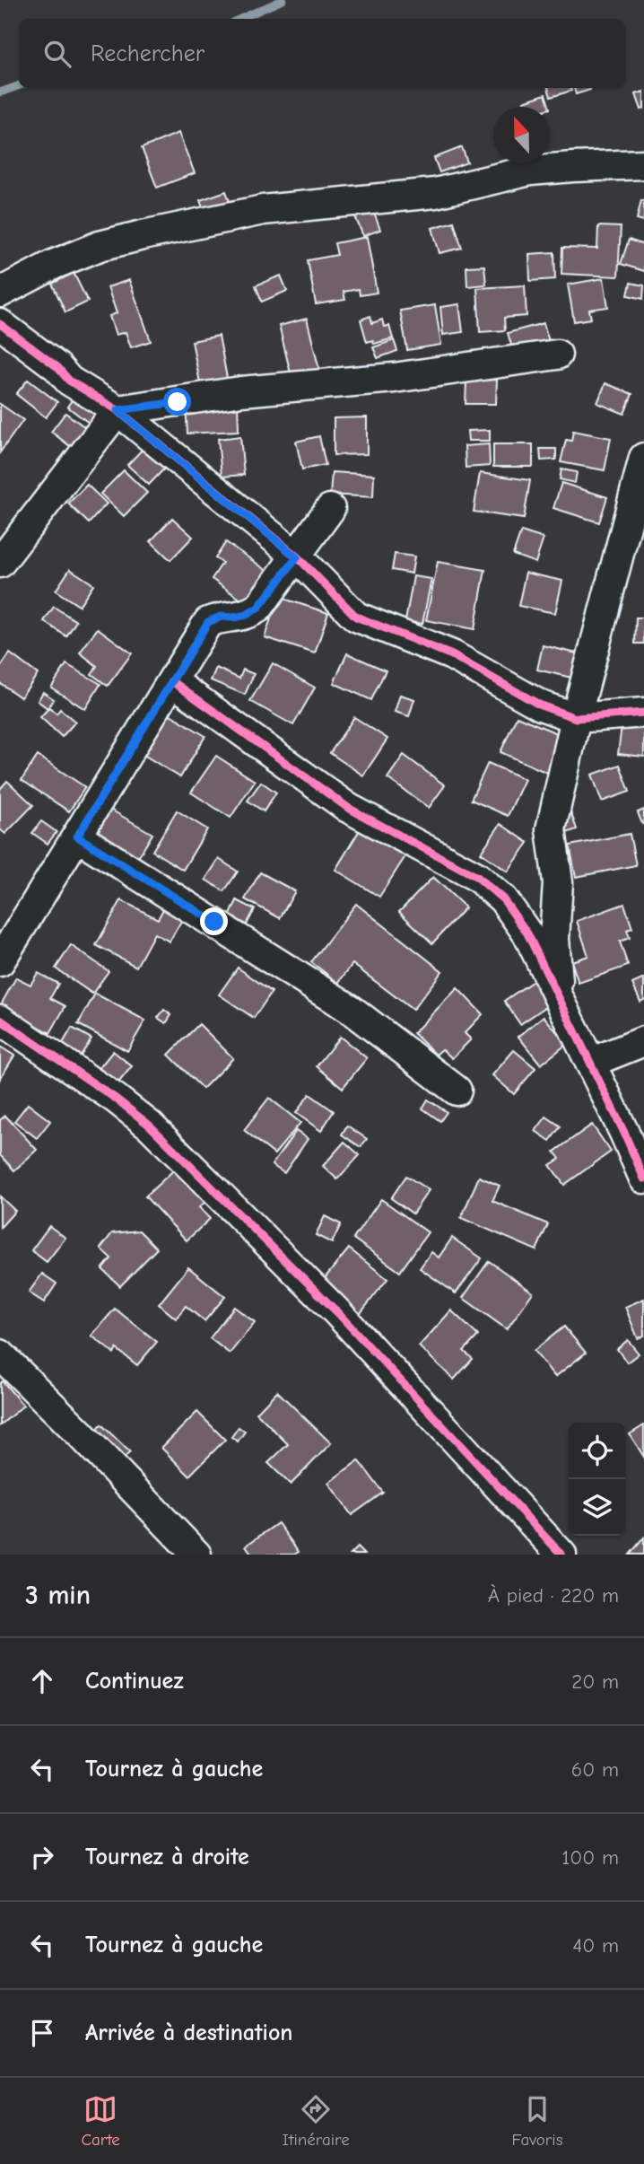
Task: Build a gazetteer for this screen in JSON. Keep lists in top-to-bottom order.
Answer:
{
  "north": "top",
  "page": {
    "search": "Rechercher",
    "heading": ["3 min", "À pied · 220 m"],
    "list": [
      ["Continuez", "20 m"],
      ["Tournez à gauche", "60 m"],
      ["Tournez à droite", "100 m"],
      ["Tournez à gauche", "40 m"],
      "Arrivée à destination"
    ],
    "nav": ["Carte", "Itinéraire", "Favoris"]
  }
}
